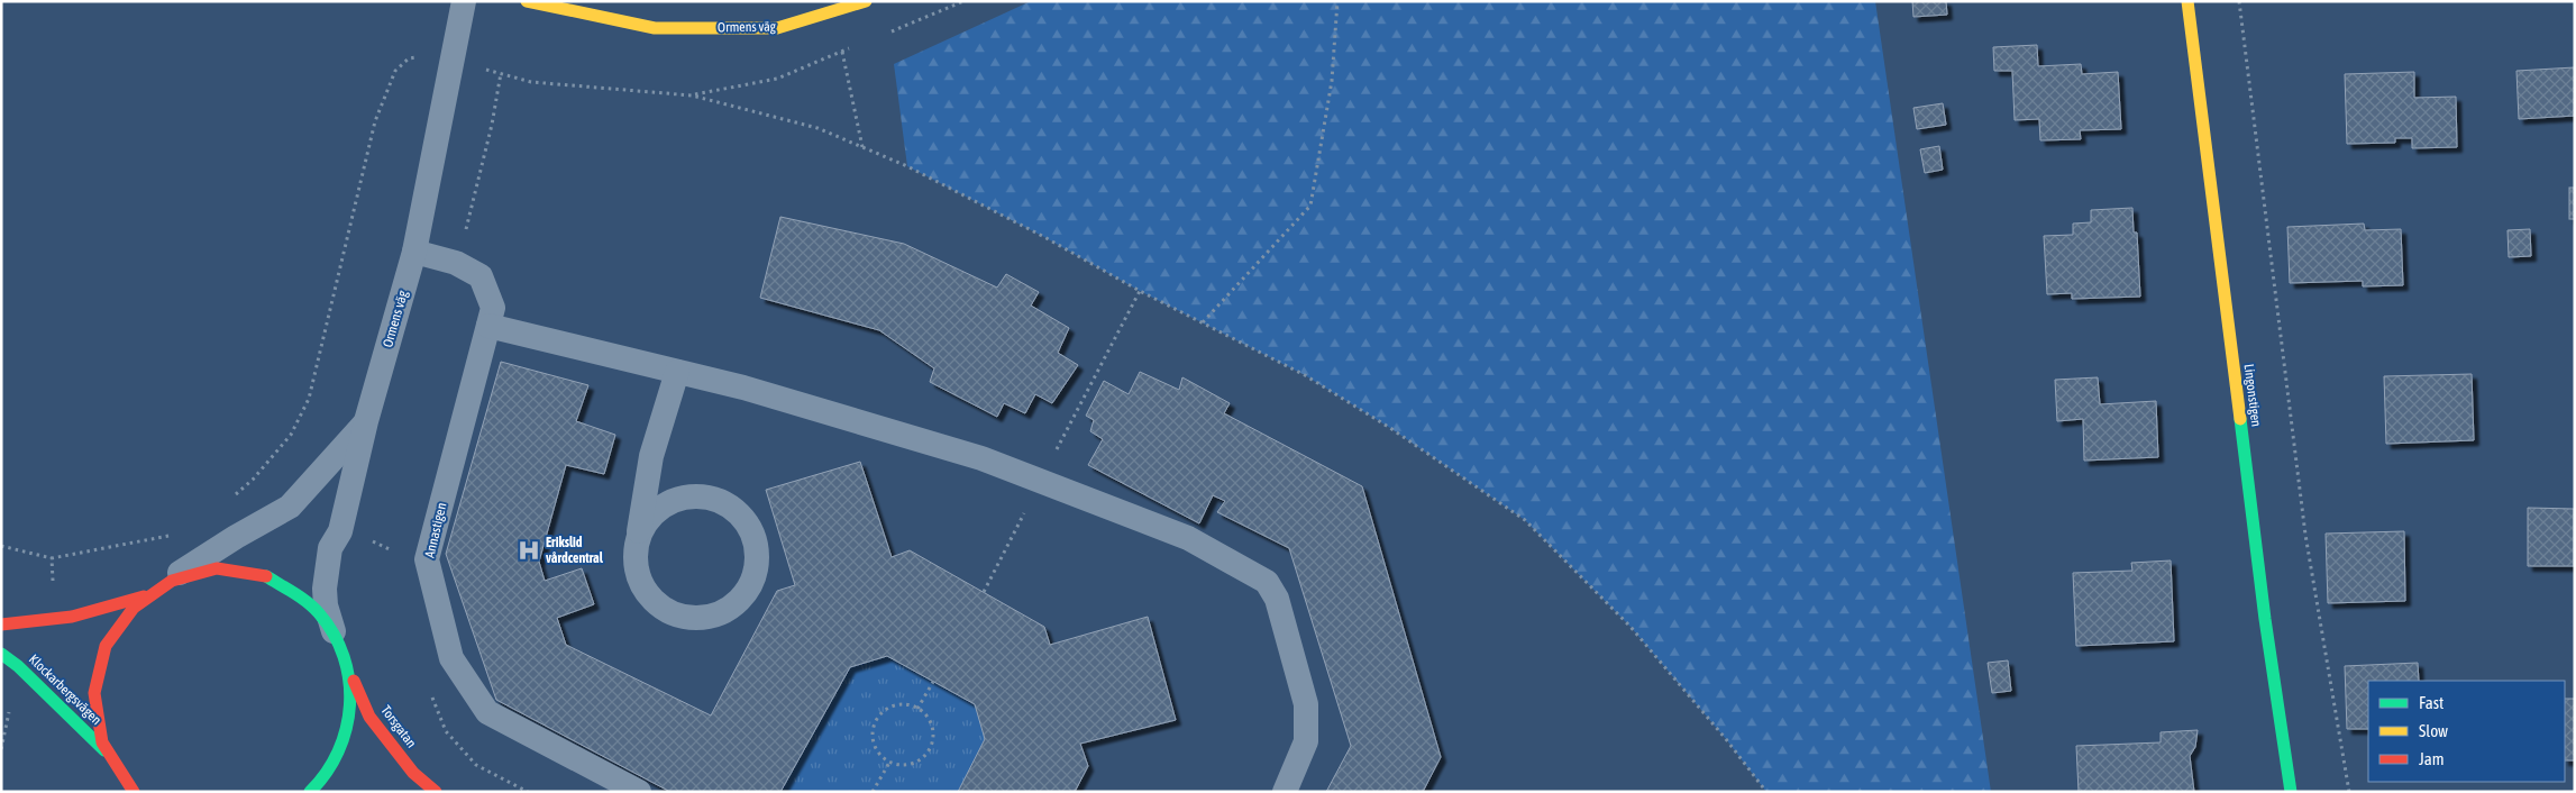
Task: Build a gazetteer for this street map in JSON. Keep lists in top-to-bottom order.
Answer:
{
  "streets": {
    "street": [
      "Ormens väg",
      "Lingonstigen",
      "Klockarbergsvägen",
      "Torsgatan"
    ],
    "lane": ["Annastigen"]
  },
  "crossings": [
    ["Ormens väg", "Annastigen"]
  ],
  "places": {
    "hospital": ["Erikslid vårdcentral"]
  },
  "legend": ["Fast", "Slow", "Jam"]
}
